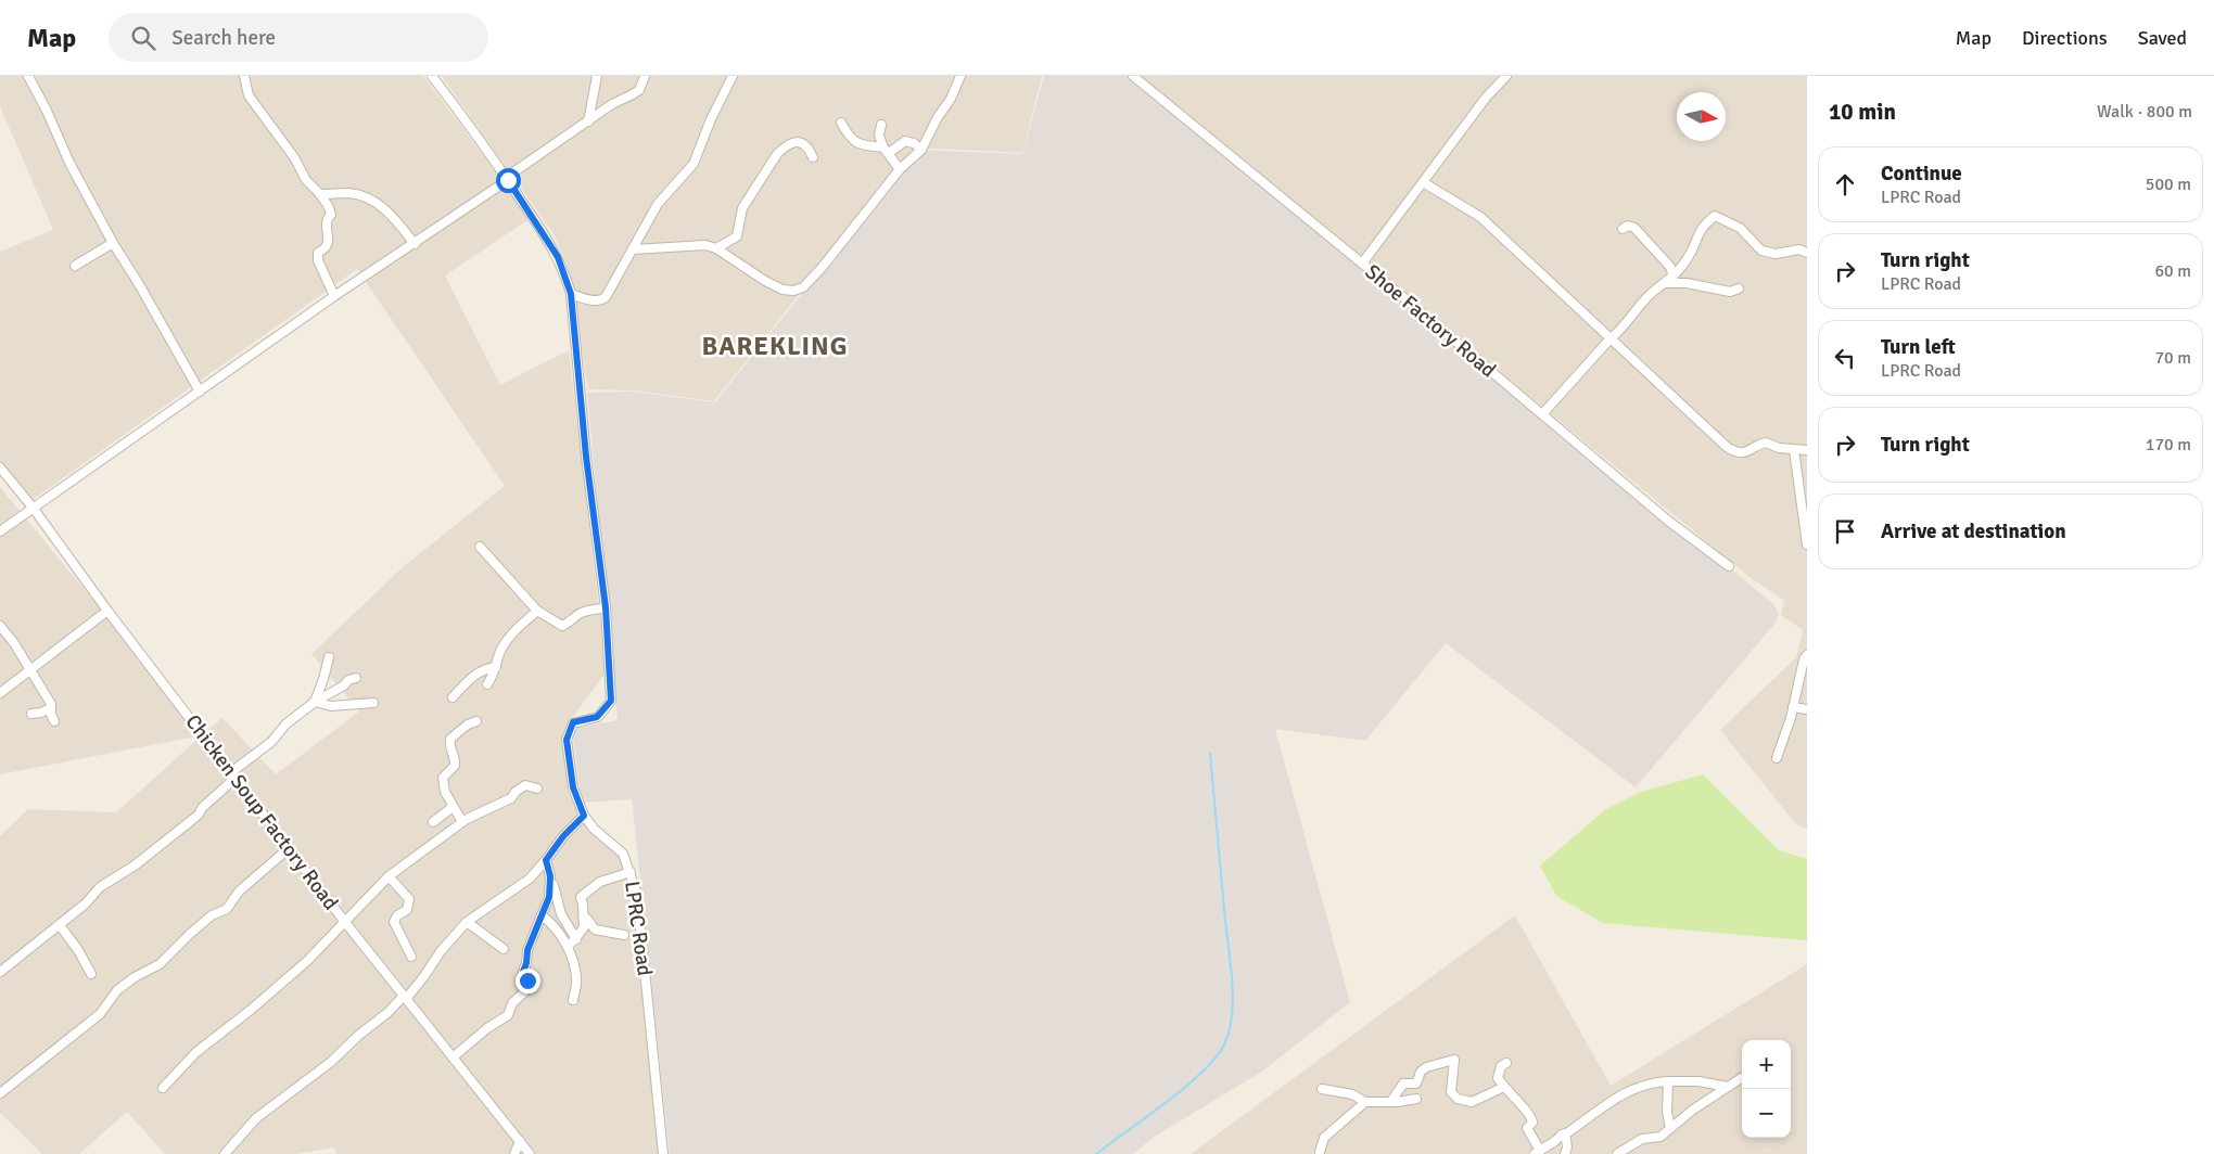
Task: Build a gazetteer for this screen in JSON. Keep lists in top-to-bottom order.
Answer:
{
  "streets": {
    "street": ["Shoe Factory Road", "Chicken Soup Factory Road", "LPRC Road"]
  },
  "districts": ["BAREKLING"],
  "north": "right",
  "page": {
    "header": "Map",
    "search": "Search here",
    "nav": ["Map", "Directions", "Saved"],
    "heading": ["10 min", "Walk · 800 m"],
    "list": [
      ["Continue", "LPRC Road", "500 m"],
      ["Turn right", "LPRC Road", "60 m"],
      ["Turn left", "LPRC Road", "70 m"],
      ["Turn right", "170 m"],
      "Arrive at destination"
    ],
    "map_buttons": ["+", "−"]
  }
}
